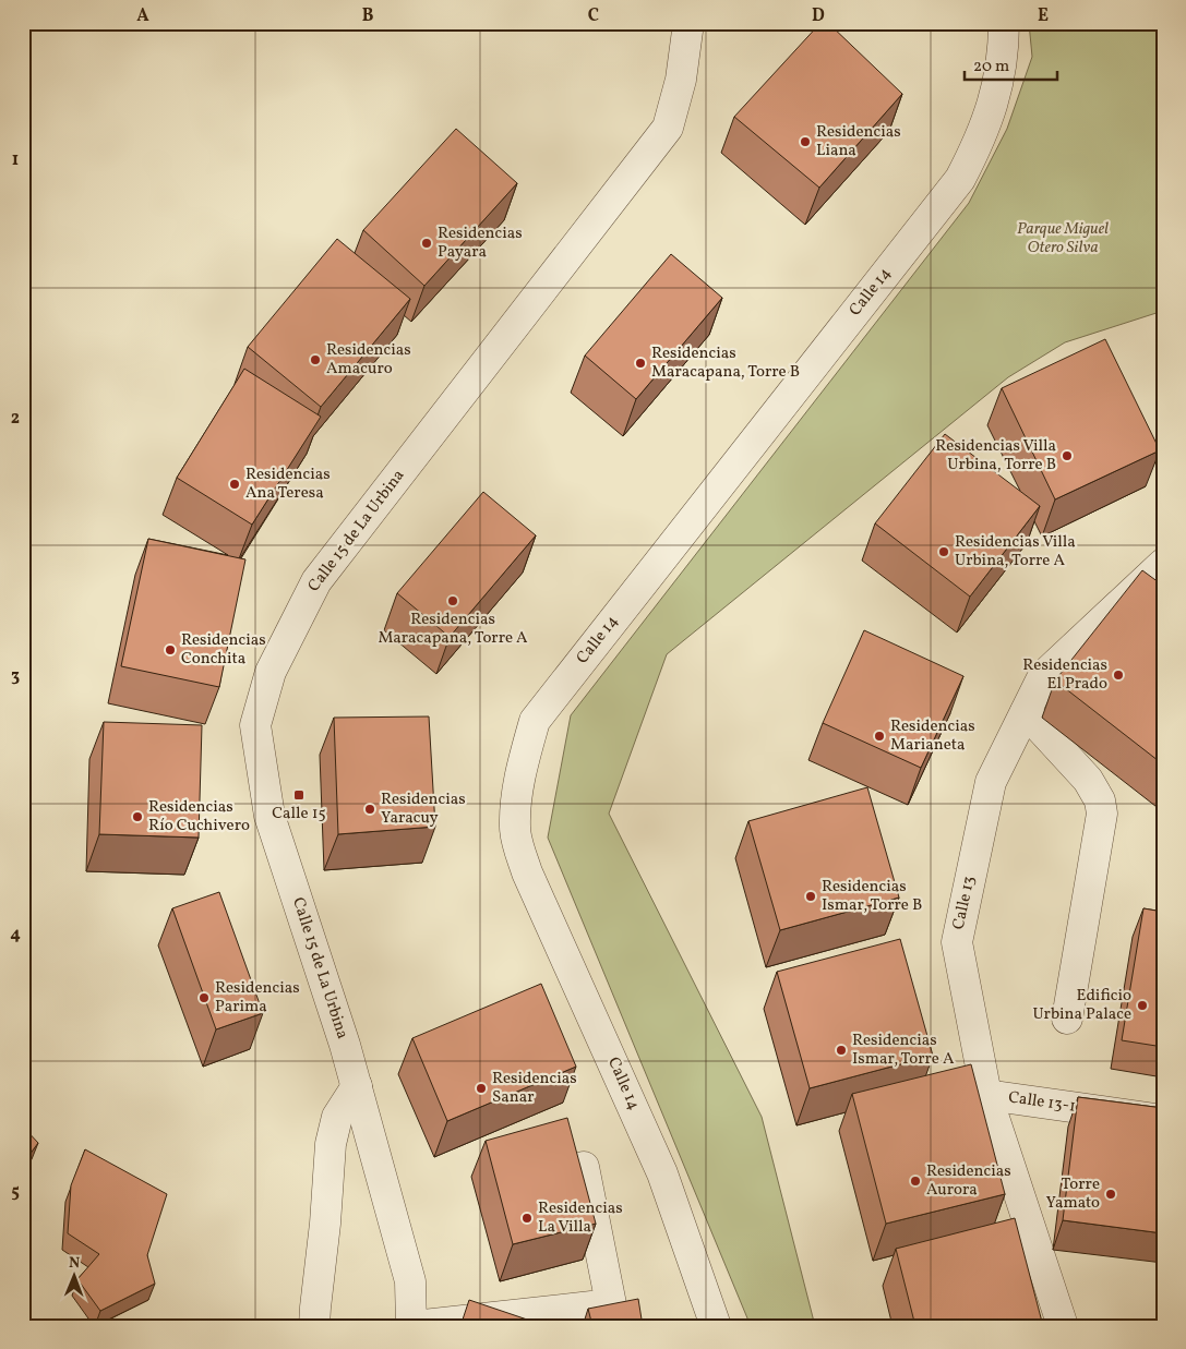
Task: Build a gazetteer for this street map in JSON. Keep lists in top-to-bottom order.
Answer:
{
  "streets": {
    "street": [
      "Calle 14",
      "Calle 15 de La Urbina",
      "Calle 13",
      "Calle 13-1"
    ]
  },
  "crossings": [
    ["Calle 13", "Calle 13-1"]
  ],
  "parks": ["Parque Miguel Otero Silva"],
  "places": {
    "other": [
      "Residencias Liana",
      "Residencias Payara",
      "Residencias Amacuro",
      "Residencias Maracapana, Torre B",
      "Residencias Villa Urbina, Torre B",
      "Residencias Ana Teresa",
      "Residencias Villa Urbina, Torre A",
      "Residencias Maracapana, Torre A",
      "Residencias Conchita",
      "Residencias El Prado",
      "Residencias Marianeta",
      "Residencias Yaracuy",
      "Residencias Río Cuchivero",
      "Residencias Ismar, Torre B",
      "Residencias Parima",
      "Edificio Urbina Palace",
      "Residencias Ismar, Torre A",
      "Residencias Sanar",
      "Residencias Aurora",
      "Torre Yamato",
      "Residencias La Villa"
    ],
    "transit": ["Calle 15"]
  },
  "scale_bar": "20 m",
  "north": "top",
  "grid": {
    "columns": [
      "A",
      "B",
      "C",
      "D",
      "E"
    ],
    "rows": [
      "1",
      "2",
      "3",
      "4",
      "5"
    ]
  }
}
